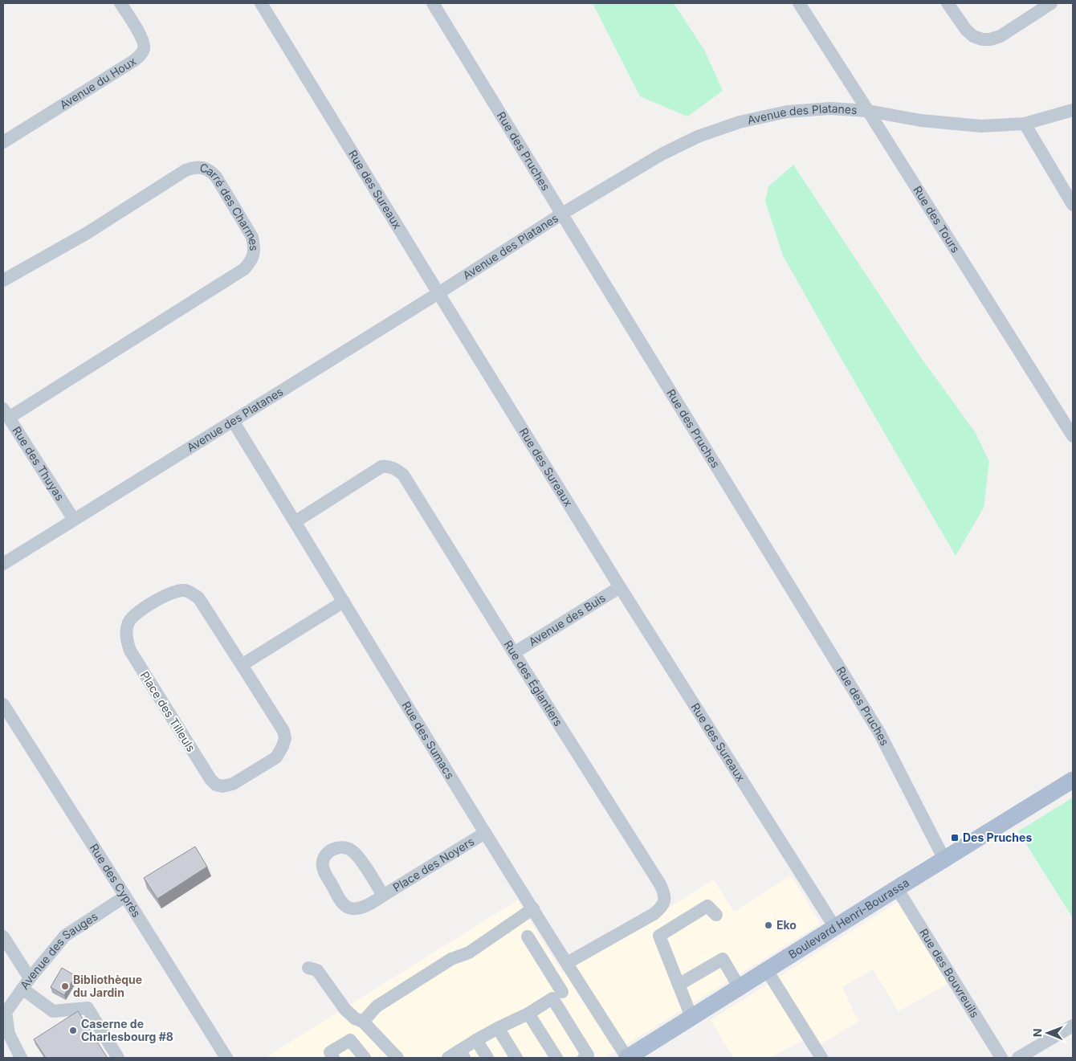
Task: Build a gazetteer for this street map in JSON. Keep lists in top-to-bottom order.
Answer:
{
  "streets": {
    "main road": ["Boulevard Henri-Bourassa"],
    "street": [
      "Avenue du Houx",
      "Avenue des Platanes",
      "Rue des Pruches",
      "Rue des Sureaux",
      "Carré des Charmes",
      "Rue des Tours",
      "Rue des Thuyas",
      "Avenue des Buis",
      "Rue des Églantiers",
      "Place des Tilleuls",
      "Rue des Sumacs",
      "Place des Noyers",
      "Rue des Cyprès",
      "Avenue des Sauges",
      "Rue des Bouvreuils"
    ]
  },
  "crossings": [
    ["Avenue des Platanes", "Rue des Pruches"],
    ["Avenue des Platanes", "Rue des Sureaux"],
    ["Avenue des Platanes", "Rue des Tours"],
    ["Avenue des Platanes", "Rue des Thuyas"],
    ["Avenue des Platanes", "Rue des Sumacs"],
    ["Rue des Pruches", "Boulevard Henri-Bourassa"],
    ["Rue des Sureaux", "Avenue des Buis"],
    ["Rue des Sureaux", "Boulevard Henri-Bourassa"],
    ["Carré des Charmes", "Rue des Thuyas"],
    ["Avenue des Buis", "Rue des Églantiers"],
    ["Rue des Églantiers", "Rue des Sumacs"],
    ["Rue des Sumacs", "Place des Noyers"],
    ["Rue des Sumacs", "Boulevard Henri-Bourassa"],
    ["Rue des Cyprès", "Avenue des Sauges"],
    ["Boulevard Henri-Bourassa", "Rue des Bouvreuils"]
  ],
  "places": {
    "transit": ["Des Pruches"],
    "other": ["Eko", "Bibliothèque du Jardin", "Caserne de Charlesbourg #8"]
  },
  "north": "left"
}
